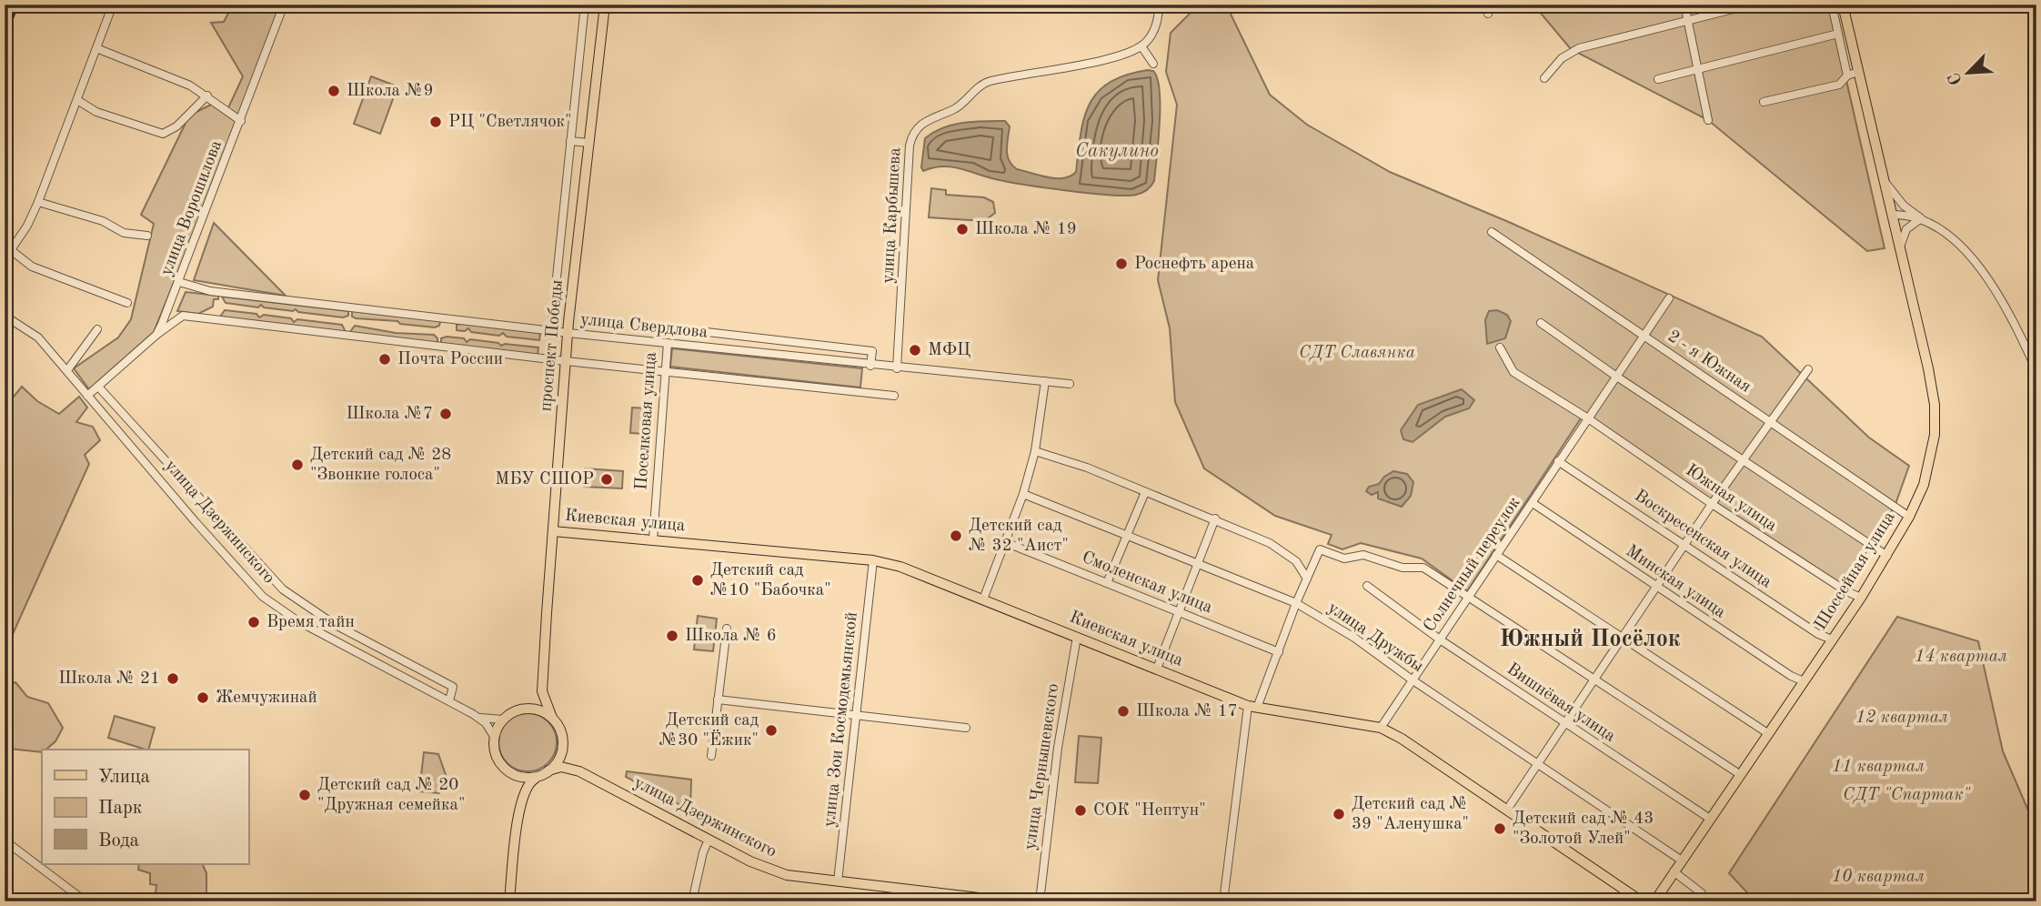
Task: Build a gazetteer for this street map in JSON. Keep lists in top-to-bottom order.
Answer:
{
  "streets": {
    "main road": [
      "проспект Победы",
      "Киевская улица",
      "улица Дзержинского",
      "Шоссейная улица"
    ],
    "street": [
      "улица Ворошилова",
      "улица Карбышева",
      "улица Свердлова",
      "2 - я Южная",
      "Поселковая улица",
      "Южная улица",
      "Воскресенская улица",
      "Солнечный переулок",
      "Минская улица",
      "Смоленская улица",
      "улица Дружбы",
      "Вишнёвая улица",
      "улица Зои Космодемьянской",
      "улица Чернышевского"
    ]
  },
  "crossings": [
    ["улица Ворошилова", "улица Свердлова"],
    ["улица Ворошилова", "улица Дзержинского"],
    ["улица Карбышева", "улица Свердлова"],
    ["улица Свердлова", "проспект Победы"],
    ["улица Свердлова", "Поселковая улица"],
    ["проспект Победы", "Киевская улица"],
    ["проспект Победы", "улица Дзержинского"],
    ["2 - я Южная", "Солнечный переулок"],
    ["2 - я Южная", "Шоссейная улица"],
    ["Поселковая улица", "Киевская улица"],
    ["Южная улица", "Солнечный переулок"],
    ["Южная улица", "Шоссейная улица"],
    ["Киевская улица", "Солнечный переулок"],
    ["Киевская улица", "улица Зои Космодемьянской"],
    ["Киевская улица", "улица Чернышевского"],
    ["улица Дзержинского", "улица Зои Космодемьянской"],
    ["Воскресенская улица", "Солнечный переулок"],
    ["Воскресенская улица", "Шоссейная улица"],
    ["Солнечный переулок", "Минская улица"],
    ["Солнечный переулок", "улица Дружбы"],
    ["Солнечный переулок", "Вишнёвая улица"],
    ["Шоссейная улица", "Минская улица"],
    ["Шоссейная улица", "улица Дружбы"],
    ["Шоссейная улица", "Вишнёвая улица"]
  ],
  "districts": ["Южный Посёлок"],
  "water": ["Сакулино"],
  "parks": [
    "СДТ Славянка",
    "14 квартал",
    "12 квартал",
    "11 квартал",
    "СДТ \"Спартак\"",
    "10 квартал"
  ],
  "places": [
    "Школа №9",
    "РЦ \"Светлячок\"",
    "Школа № 19",
    "Роснефть арена",
    "МФЦ",
    "Почта России",
    "Школа №7",
    "Детский сад № 28 \"Звонкие голоса\"",
    "МБУ СШОР",
    "Детский сад № 32 \"Аист\"",
    "Детский сад №10 \"Бабочка\"",
    "Время тайн",
    "Школа № 6",
    "Школа № 21",
    "Жемчужинай",
    "Школа № 17",
    "Детский сад №30 \"Ёжик\"",
    "Детский сад № 20 \"Дружная семейка\"",
    "СОК \"Нептун\"",
    "Детский сад № 39 \"Аленушка\"",
    "Детский сад № 43 \"Золотой Улей\""
  ],
  "legend": ["Улица", "Парк", "Вода"],
  "north": "bottom left"
}
